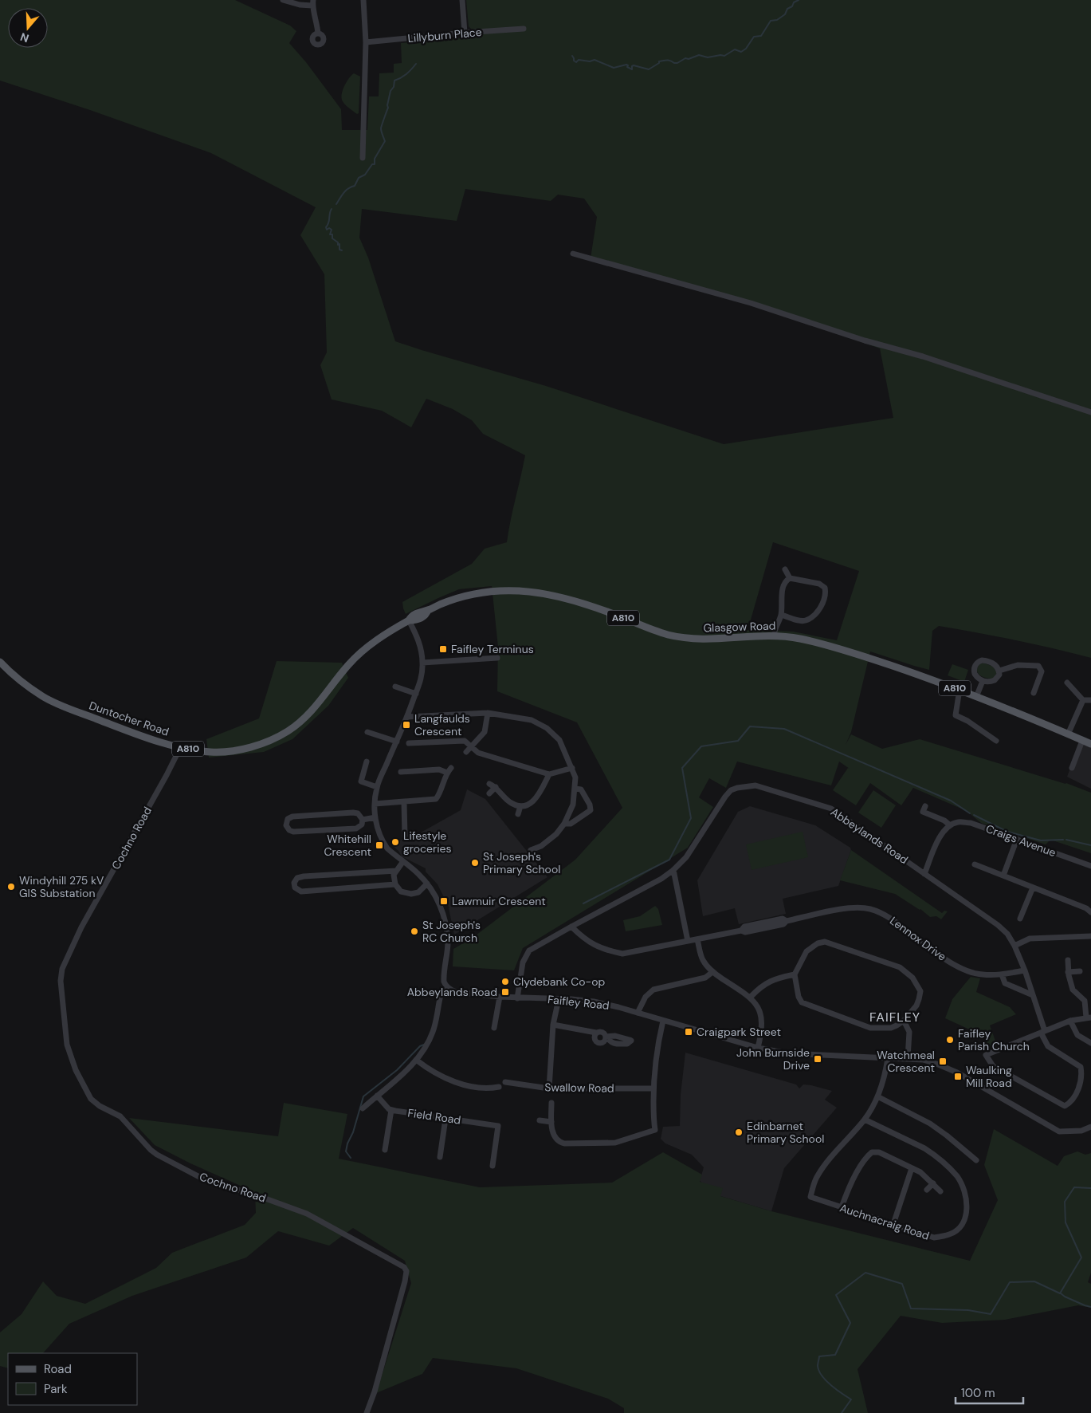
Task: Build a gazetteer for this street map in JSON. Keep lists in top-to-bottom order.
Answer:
{
  "streets": {
    "main road": ["A810", "Glasgow Road", "Duntocher Road"],
    "street": [
      "Lillyburn Place",
      "Abbeylands Road",
      "Cochno Road",
      "Craigs Avenue",
      "Lennox Drive",
      "Faifley Road",
      "Swallow Road",
      "Field Road",
      "Auchnacraig Road"
    ]
  },
  "crossings": [
    ["A810", "Glasgow Road"],
    ["A810", "Duntocher Road"],
    ["Glasgow Road", "Duntocher Road"],
    ["Duntocher Road", "Cochno Road"],
    ["Abbeylands Road", "Lennox Drive"],
    ["Abbeylands Road", "Faifley Road"]
  ],
  "districts": ["FAIFLEY"],
  "places": {
    "transit": [
      "Faifley Terminus",
      "Langfaulds Crescent",
      "Whitehill Crescent",
      "Lawmuir Crescent",
      "Abbeylands Road",
      "Craigpark Street",
      "John Burnside Drive",
      "Watchmeal Crescent",
      "Waulking Mill Road"
    ],
    "other": [
      "Lifestyle groceries",
      "St Joseph's Primary School",
      "Windyhill 275 kV GIS Substation",
      "St Joseph's RC Church",
      "Clydebank Co-op",
      "Faifley Parish Church",
      "Edinbarnet Primary School"
    ]
  },
  "legend": ["Road", "Park"],
  "scale_bar": "100 m",
  "north": "bottom"
}
